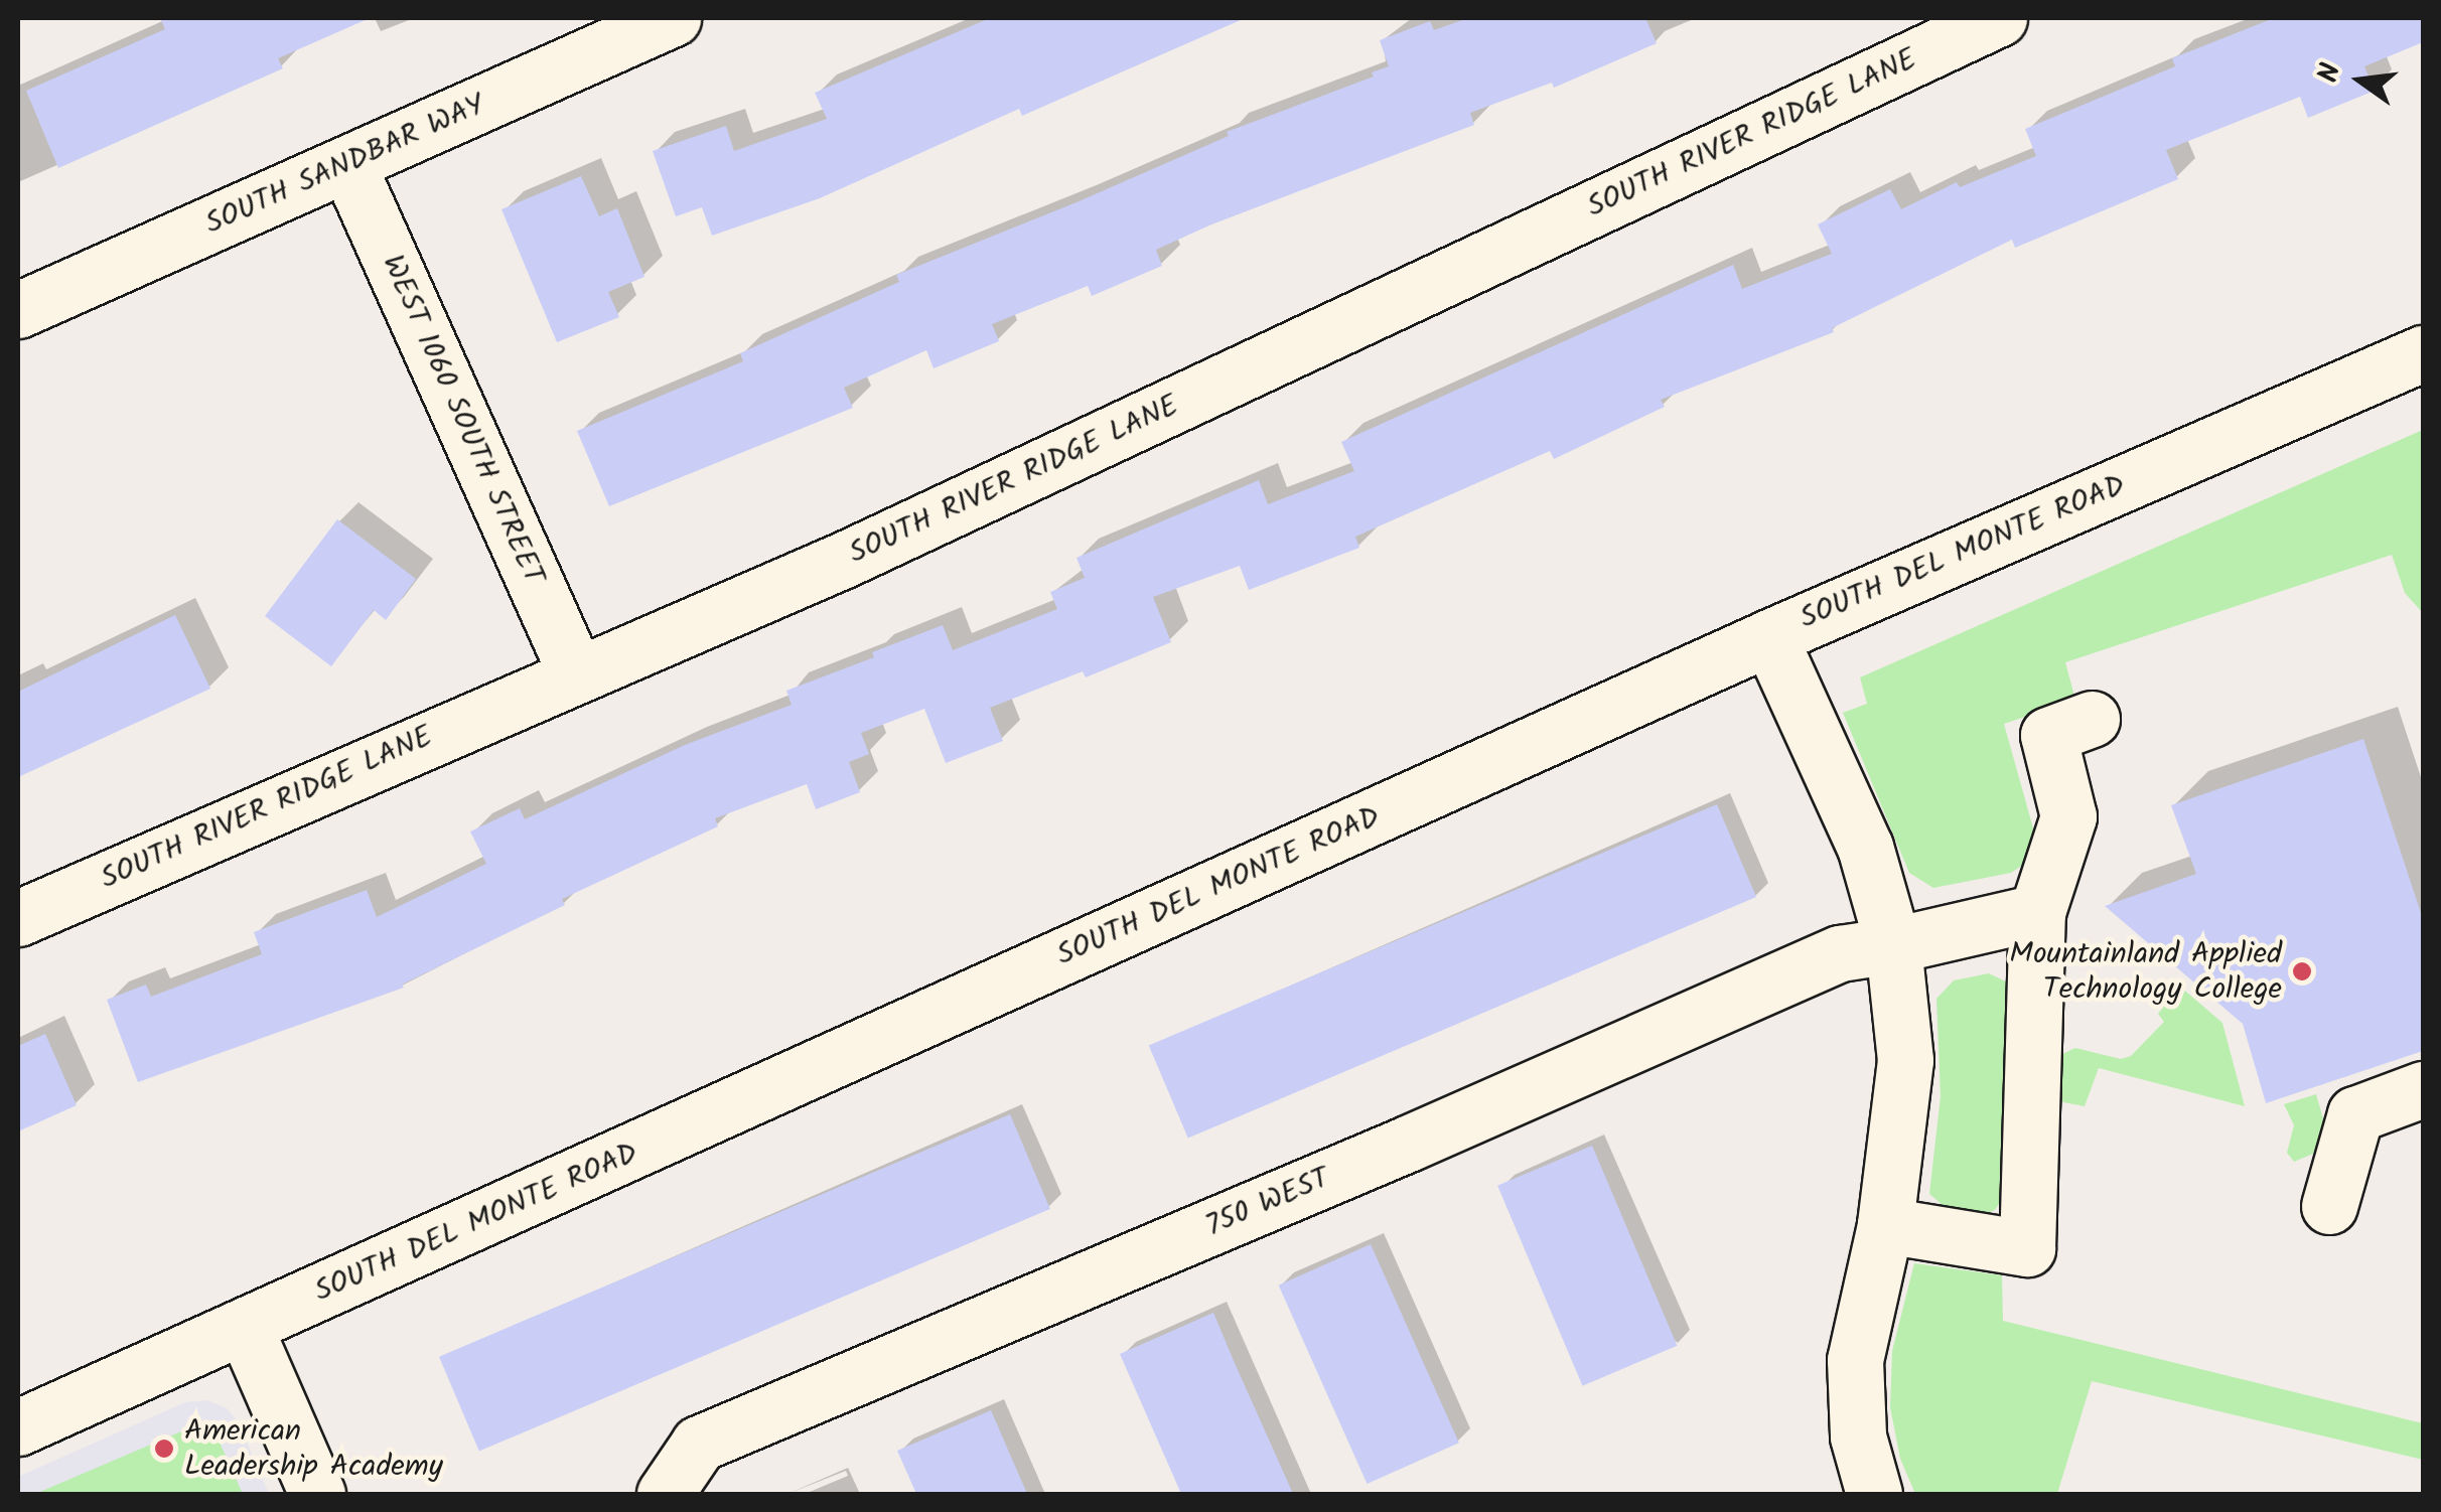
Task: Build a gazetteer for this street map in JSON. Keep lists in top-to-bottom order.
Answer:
{
  "streets": {
    "street": [
      "SOUTH RIVER RIDGE LANE",
      "SOUTH SANDBAR WAY",
      "WEST 1060 SOUTH STREET",
      "SOUTH DEL MONTE ROAD",
      "750 WEST"
    ]
  },
  "crossings": [
    ["SOUTH RIVER RIDGE LANE", "WEST 1060 SOUTH STREET"],
    ["SOUTH SANDBAR WAY", "WEST 1060 SOUTH STREET"]
  ],
  "places": ["Mountainland Applied Technology College", "American Leadership Academy"],
  "north": "left"
}
